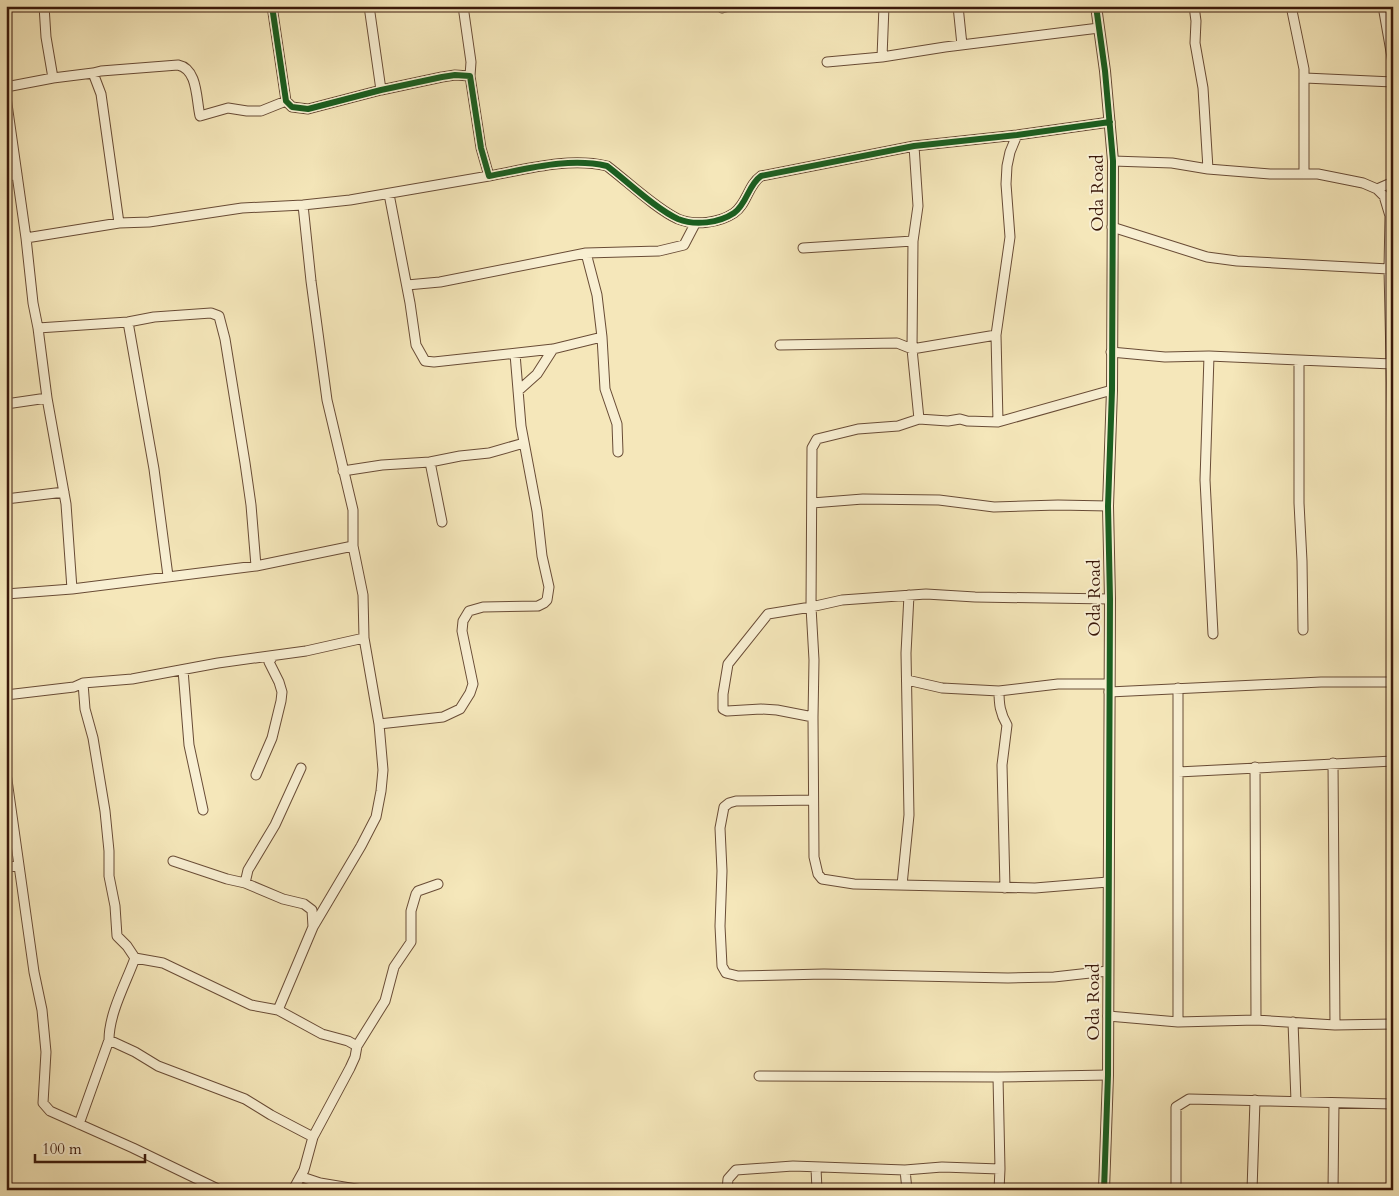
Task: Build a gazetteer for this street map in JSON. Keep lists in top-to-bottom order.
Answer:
{
  "streets": {
    "street": ["Oda Road"]
  },
  "scale_bar": "100 m"
}
